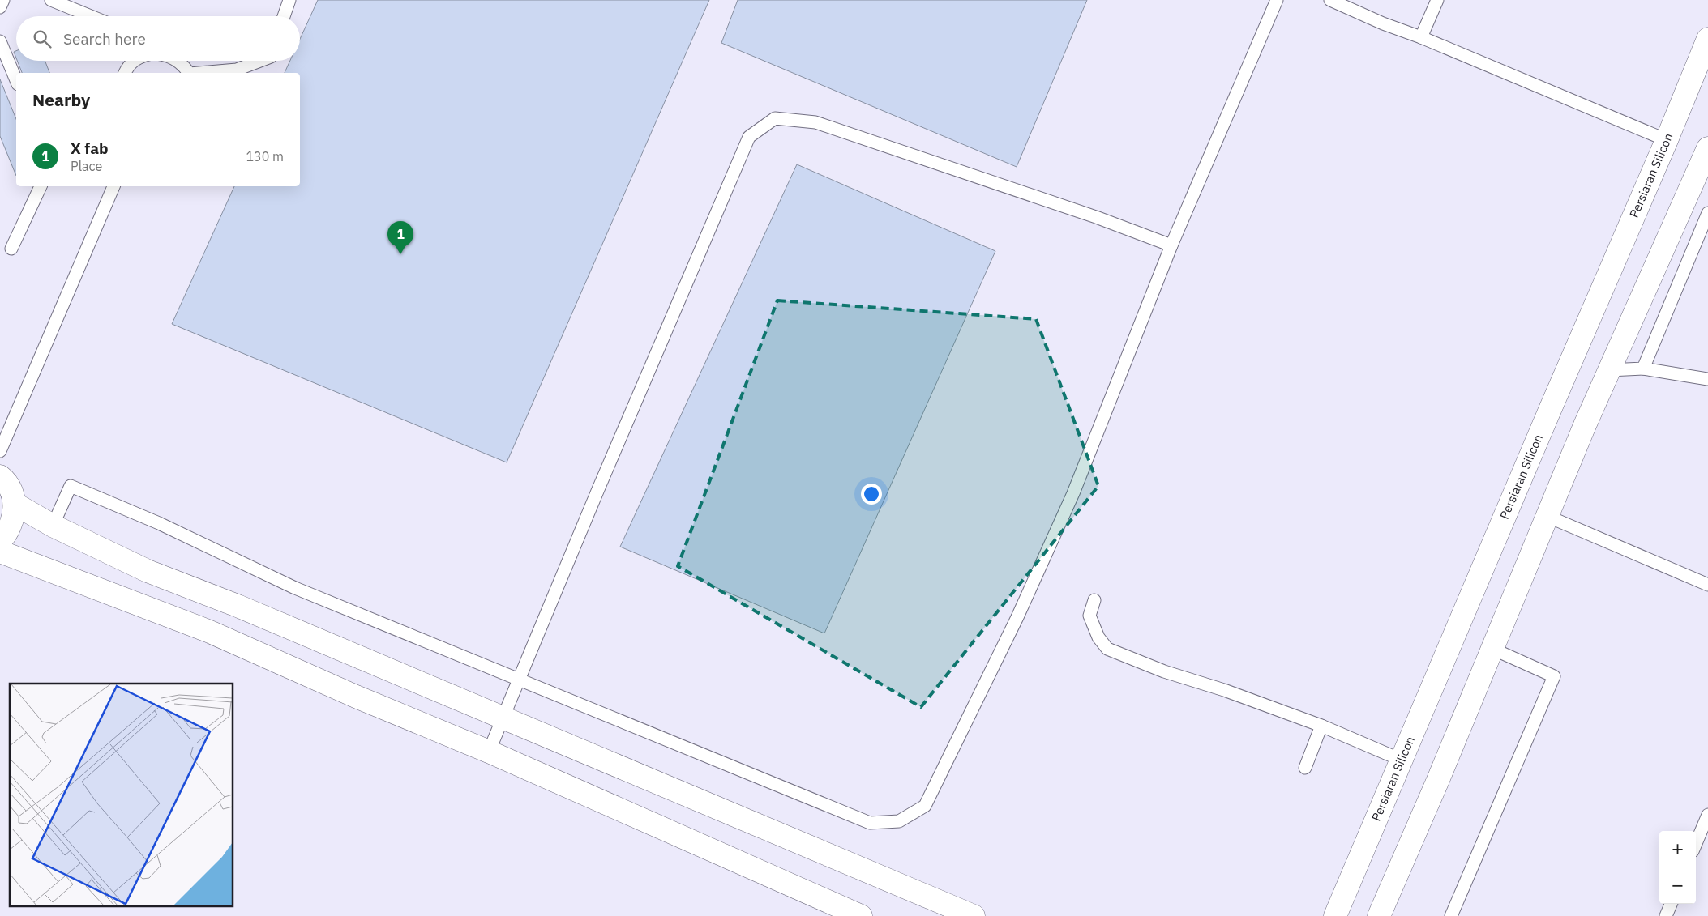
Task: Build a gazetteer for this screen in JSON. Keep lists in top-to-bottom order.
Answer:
{
  "streets": {
    "street": ["Persiaran Silicon"]
  },
  "page": {
    "search": "Search here",
    "heading": "Nearby",
    "list": [
      {
        "mark": "1",
        "name": "X fab",
        "note": "Place",
        "value": "130 m"
      }
    ],
    "pins": "1",
    "map_buttons": ["+", "−"]
  }
}
